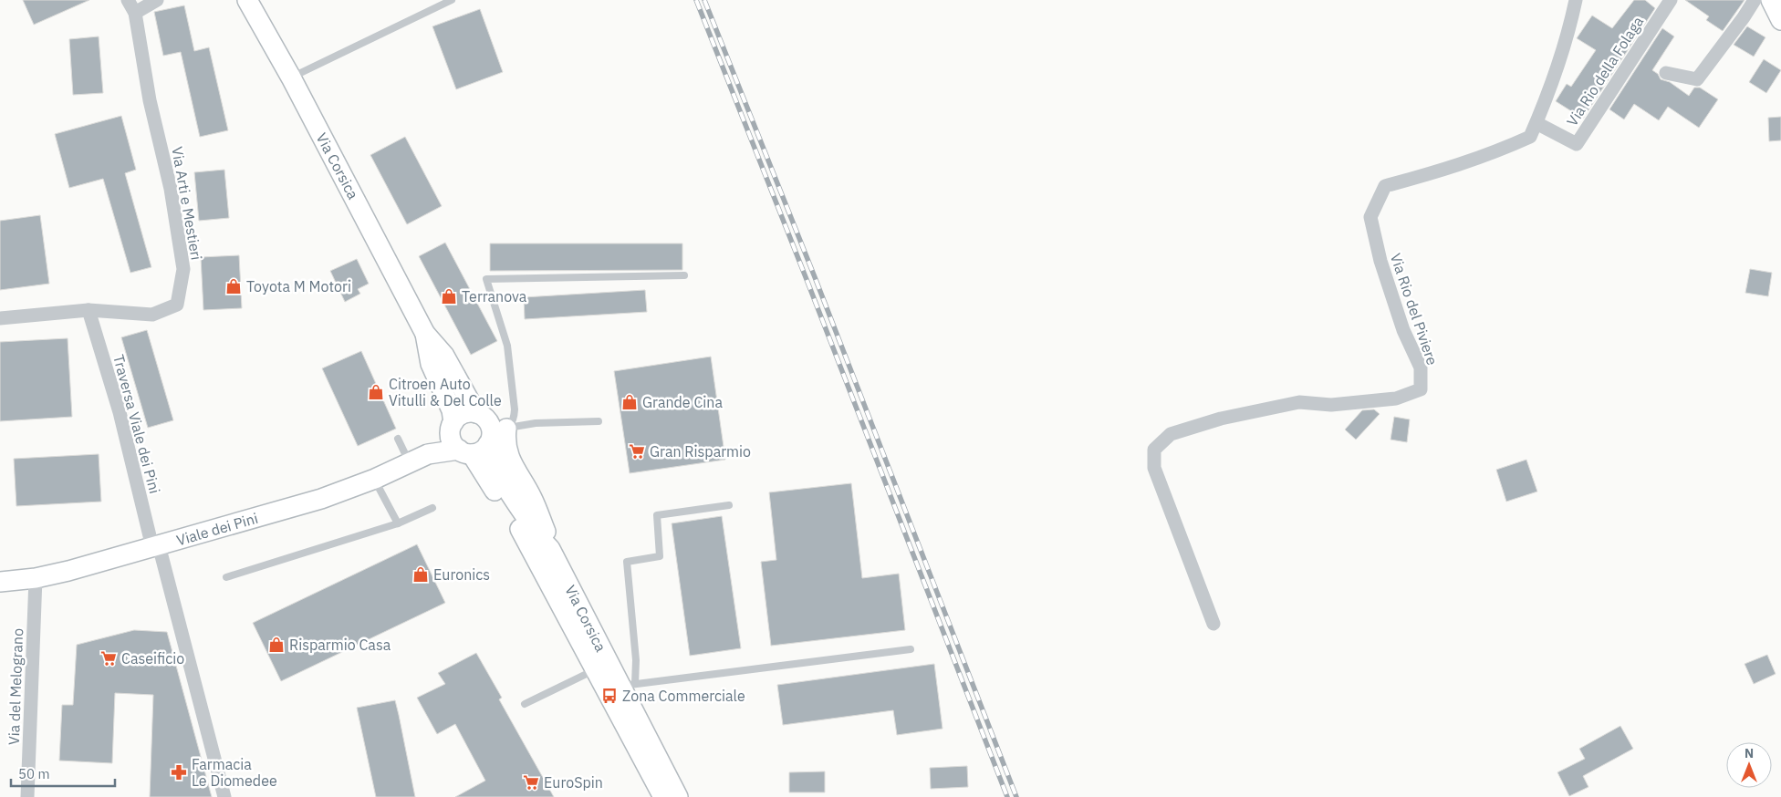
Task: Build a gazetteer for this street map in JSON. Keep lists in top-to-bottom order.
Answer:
{
  "streets": {
    "main road": ["Via Corsica", "Viale dei Pini"],
    "street": [
      "Via Rio della Folaga",
      "Via Arti e Mestieri",
      "Via Rio del Piviere",
      "Traversa Viale dei Pini",
      "Via del Melograno"
    ]
  },
  "crossings": [
    ["Via Rio della Folaga", "Via Rio del Piviere"],
    ["Via Corsica", "Viale dei Pini"],
    ["Via Arti e Mestieri", "Traversa Viale dei Pini"],
    ["Traversa Viale dei Pini", "Viale dei Pini"],
    ["Viale dei Pini", "Via del Melograno"]
  ],
  "places": {
    "shop": [
      "Toyota M Motori",
      "Terranova",
      "Citroen Auto Vitulli & Del Colle",
      "Grande Cina",
      "Euronics",
      "Risparmio Casa"
    ],
    "supermarket": ["Gran Risparmio", "Caseificio", "EuroSpin"],
    "bus stop": ["Zona Commerciale"],
    "pharmacy": ["Farmacia Le Diomedee"]
  },
  "scale_bar": "50 m",
  "north": "top"
}
